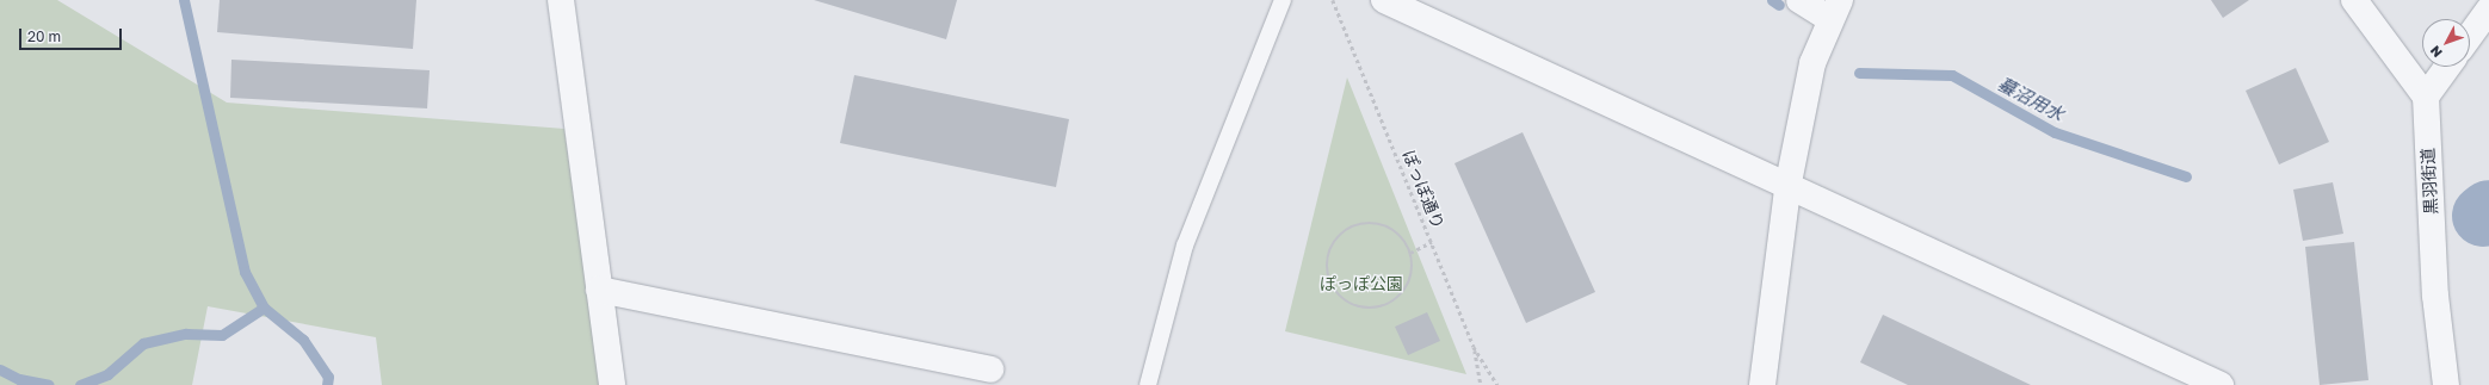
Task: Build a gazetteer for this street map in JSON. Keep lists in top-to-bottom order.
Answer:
{
  "streets": {
    "street": ["黒羽街道"],
    "path": ["ぽっぽ通り"]
  },
  "water": ["蟇沼用水"],
  "parks": ["ぽっぽ公園"],
  "scale_bar": "20 m",
  "north": "bottom left"
}
